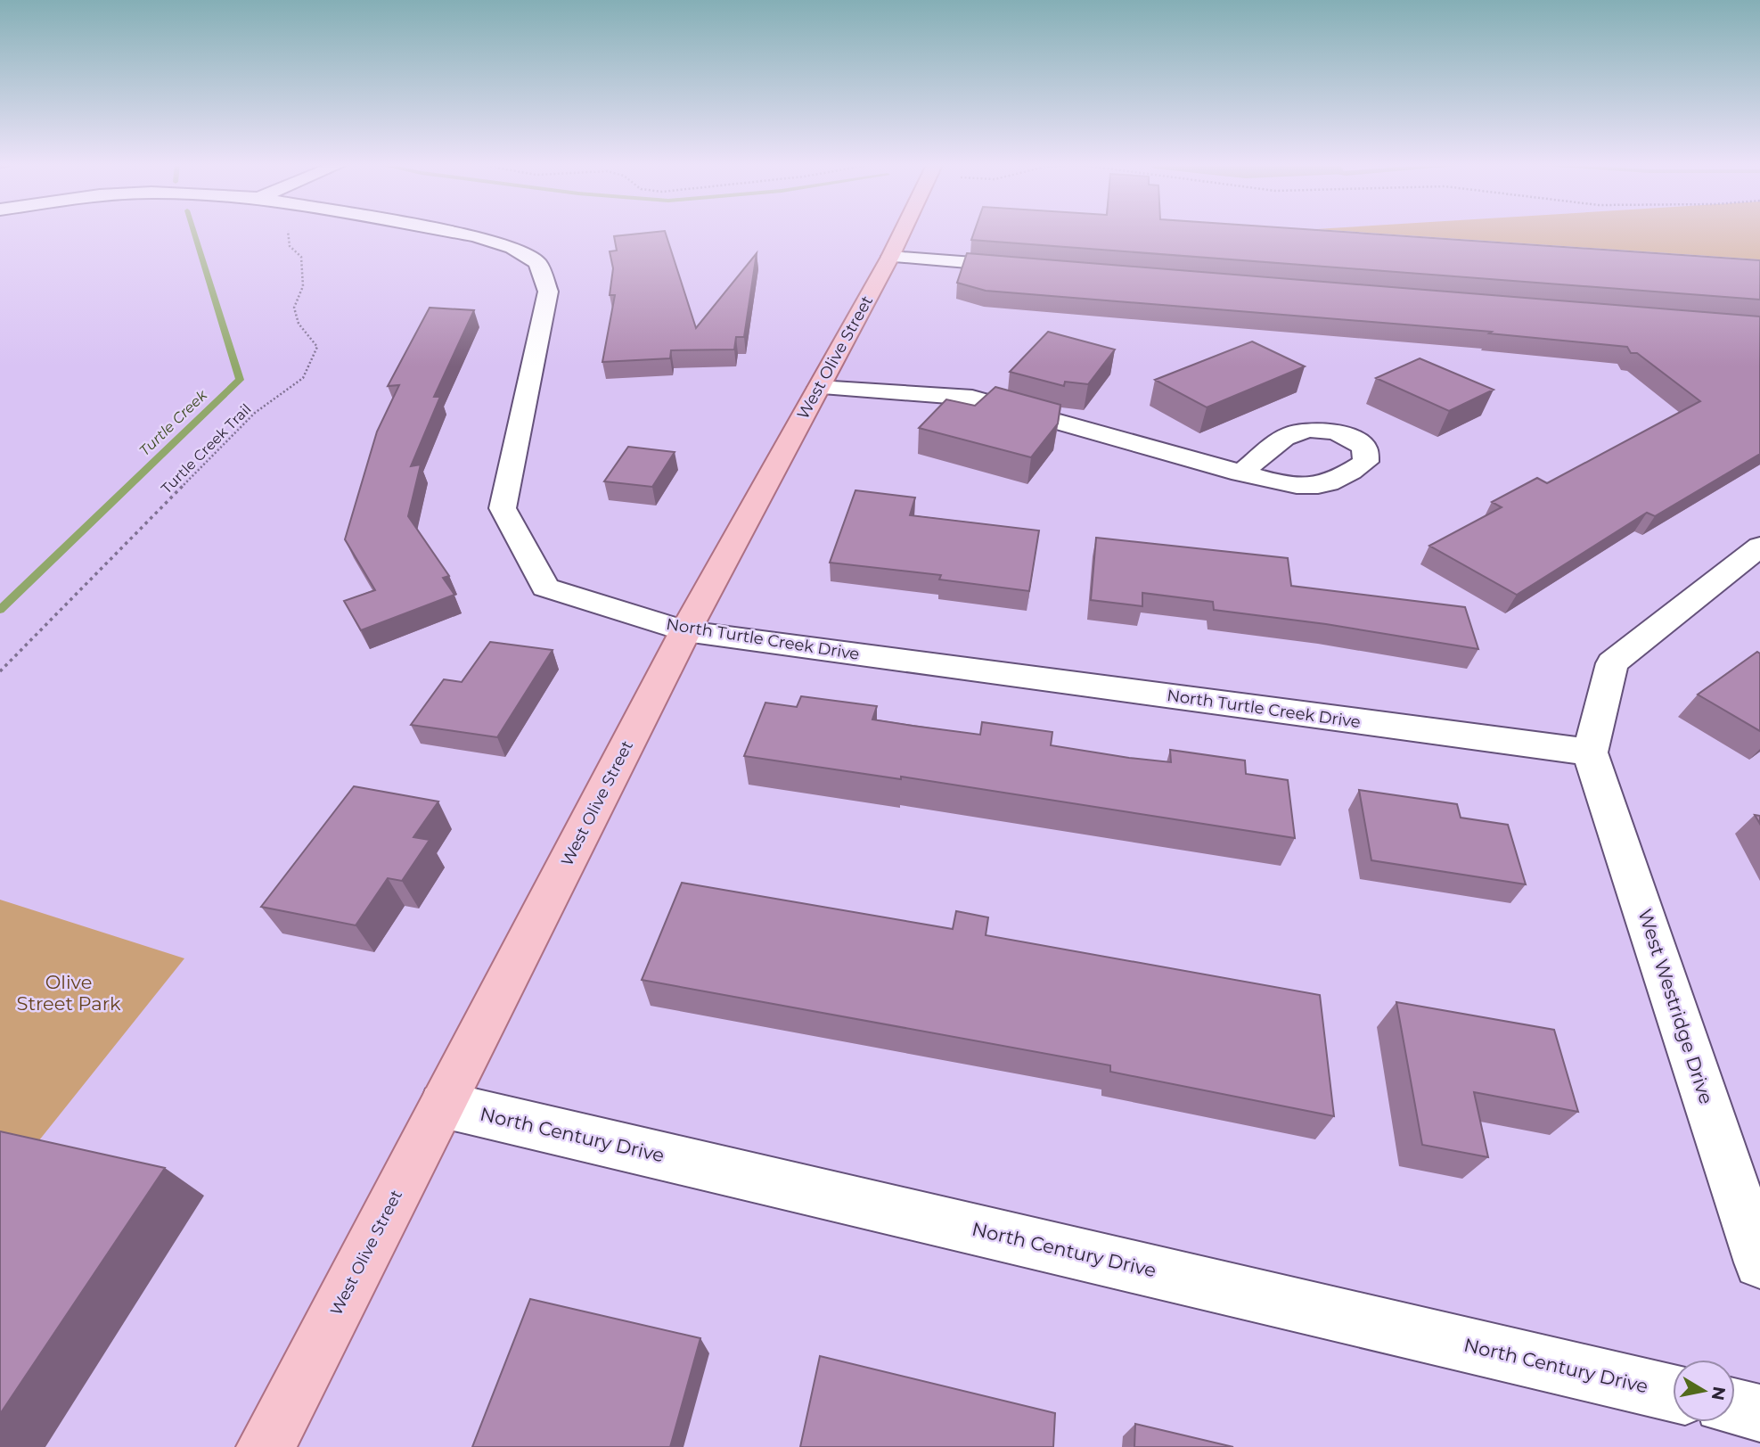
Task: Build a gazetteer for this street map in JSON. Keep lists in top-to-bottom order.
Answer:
{
  "streets": {
    "main road": ["West Olive Street"],
    "street": ["North Turtle Creek Drive", "West Westridge Drive", "North Century Drive"],
    "path": ["Turtle Creek Trail"]
  },
  "crossings": [
    ["West Olive Street", "North Turtle Creek Drive"],
    ["West Olive Street", "North Century Drive"],
    ["North Turtle Creek Drive", "West Westridge Drive"]
  ],
  "water": ["Turtle Creek"],
  "parks": ["Olive Street Park"],
  "north": "right"
}
